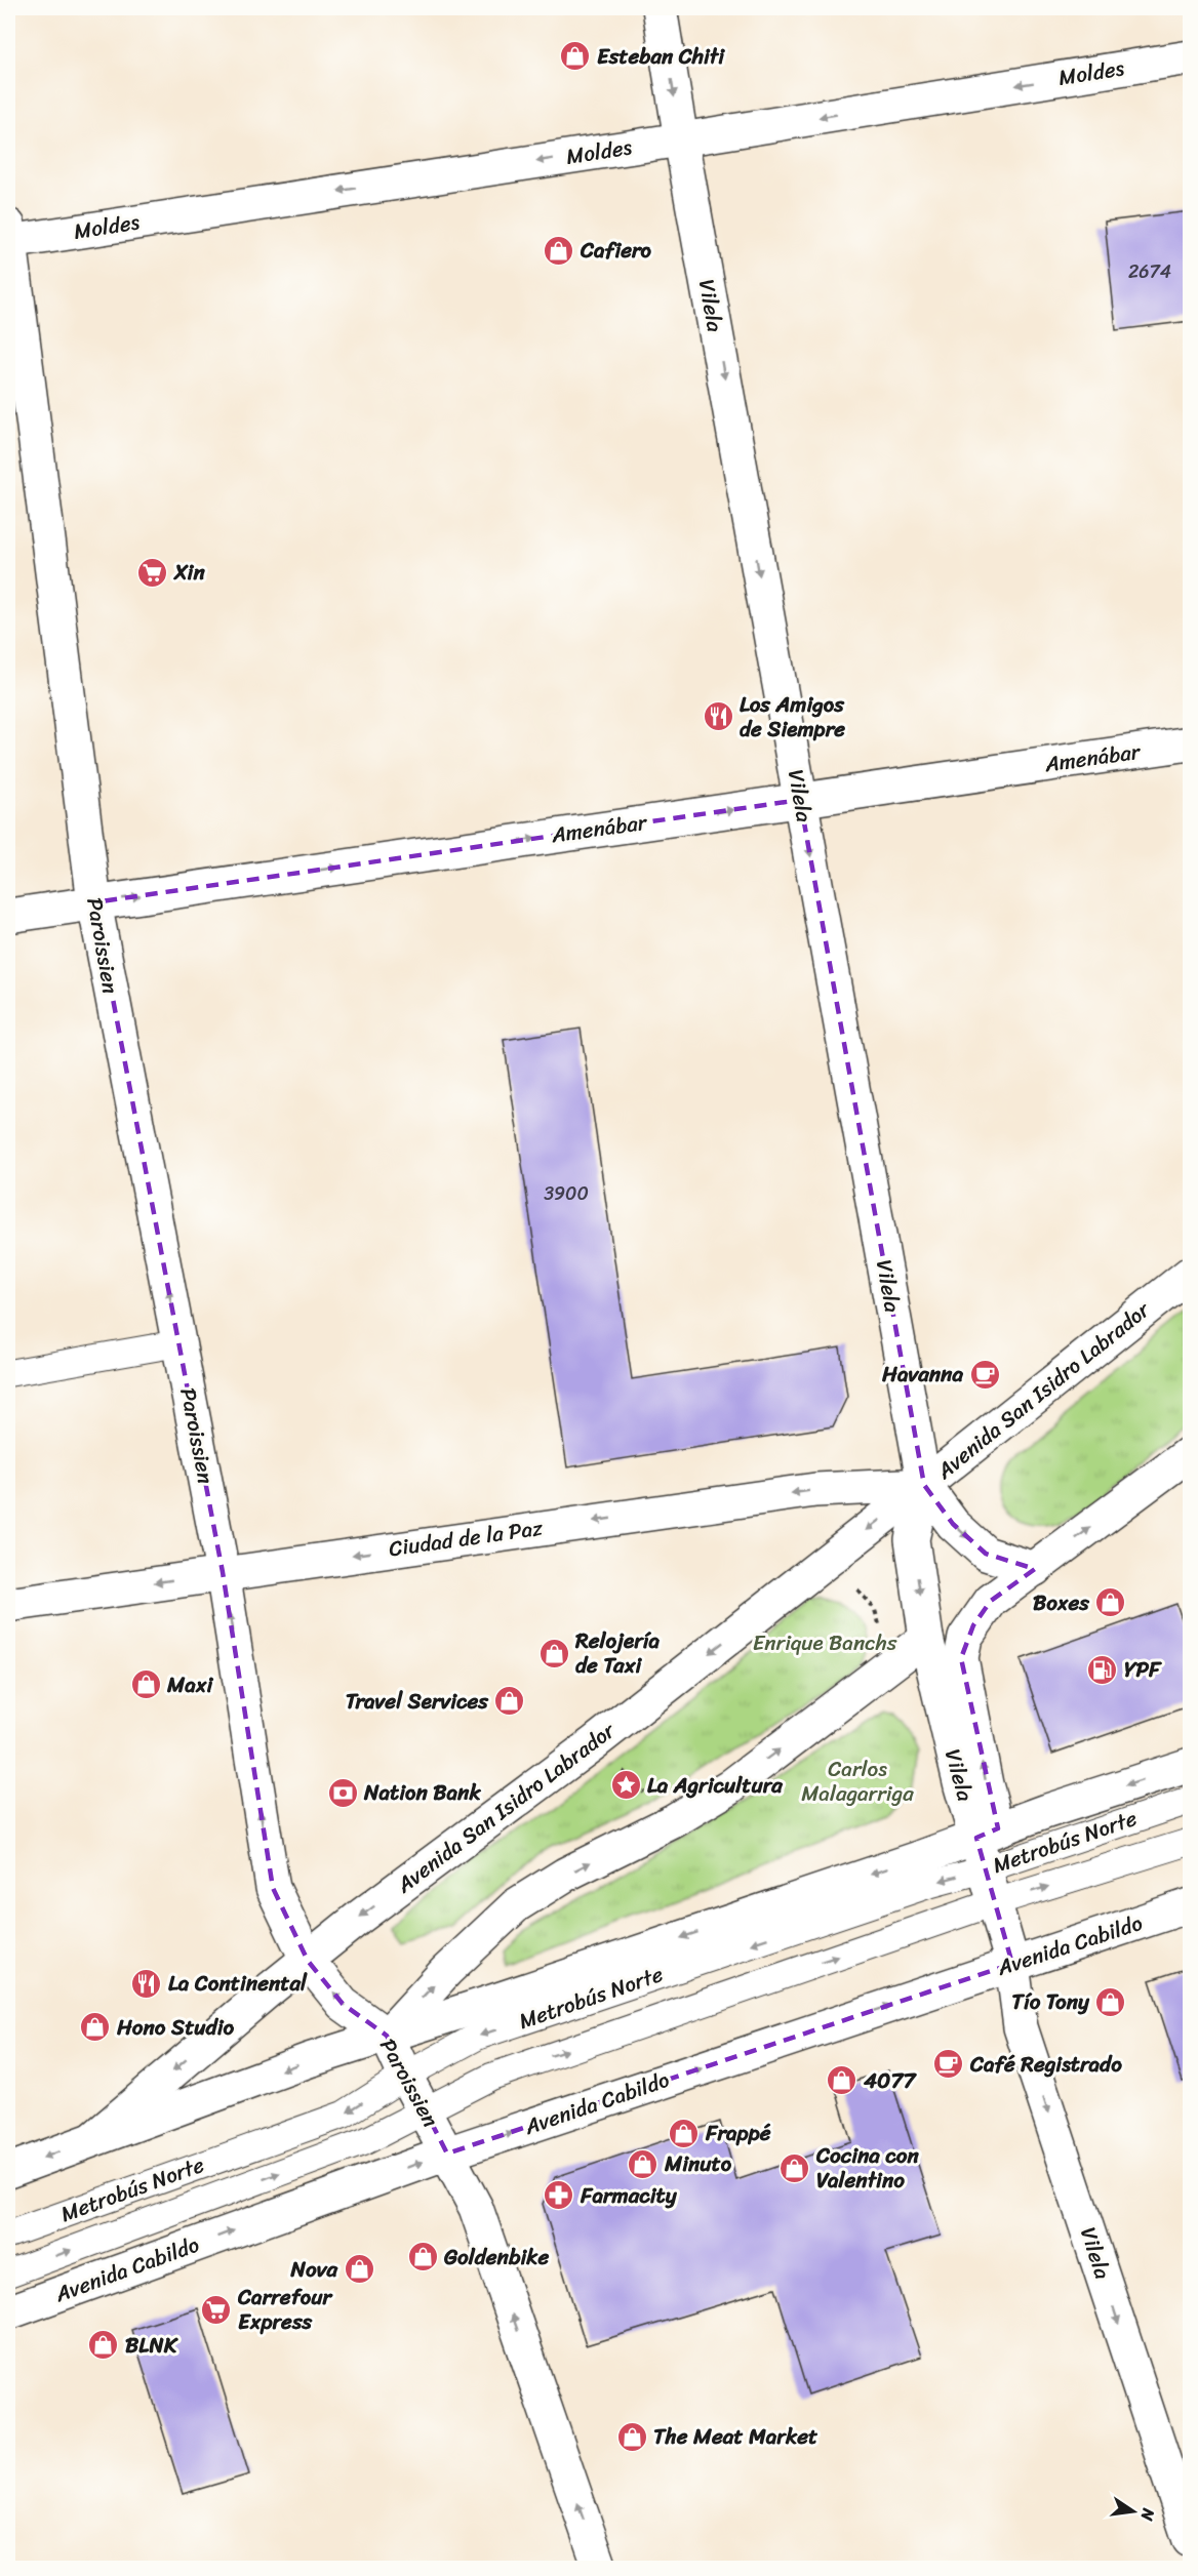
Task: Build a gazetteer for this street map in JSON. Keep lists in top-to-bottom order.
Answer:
{
  "streets": {
    "street": [
      "Moldes",
      "Vilela",
      "Amenábar",
      "Paroissien",
      "Avenida San Isidro Labrador",
      "Ciudad de la Paz",
      "Avenida Cabildo"
    ],
    "lane": ["Metrobús Norte"]
  },
  "crossings": [
    ["Moldes", "Vilela"],
    ["Moldes", "Paroissien"],
    ["Vilela", "Amenábar"],
    ["Vilela", "Avenida San Isidro Labrador"],
    ["Vilela", "Ciudad de la Paz"],
    ["Vilela", "Metrobús Norte"],
    ["Vilela", "Avenida Cabildo"],
    ["Amenábar", "Paroissien"],
    ["Paroissien", "Avenida San Isidro Labrador"],
    ["Paroissien", "Ciudad de la Paz"],
    ["Paroissien", "Metrobús Norte"],
    ["Paroissien", "Avenida Cabildo"],
    ["Avenida San Isidro Labrador", "Ciudad de la Paz"]
  ],
  "one_way": [
    "Moldes",
    "Amenábar",
    "Paroissien",
    "Ciudad de la Paz"
  ],
  "parks": ["Enrique Banchs", "Carlos Malagarriga"],
  "places": {
    "shop": [
      "Esteban Chiti",
      "Cafiero",
      "Boxes",
      "Relojería de Taxi",
      "Maxi",
      "Travel Services",
      "Tío Tony",
      "Hono Studio",
      "4077",
      "Frappé",
      "Minuto",
      "Cocina con Valentino",
      "Goldenbike",
      "Nova",
      "BLNK",
      "The Meat Market"
    ],
    "supermarket": ["Xin", "Carrefour Express"],
    "restaurant": ["Los Amigos de Siempre", "La Continental"],
    "cafe": ["Havanna", "Café Registrado"],
    "fuel station": ["YPF"],
    "place": ["La Agricultura"],
    "bank": ["Nation Bank"],
    "pharmacy": ["Farmacity"]
  },
  "house_numbers": ["2674", "3900"],
  "north": "right"
}
